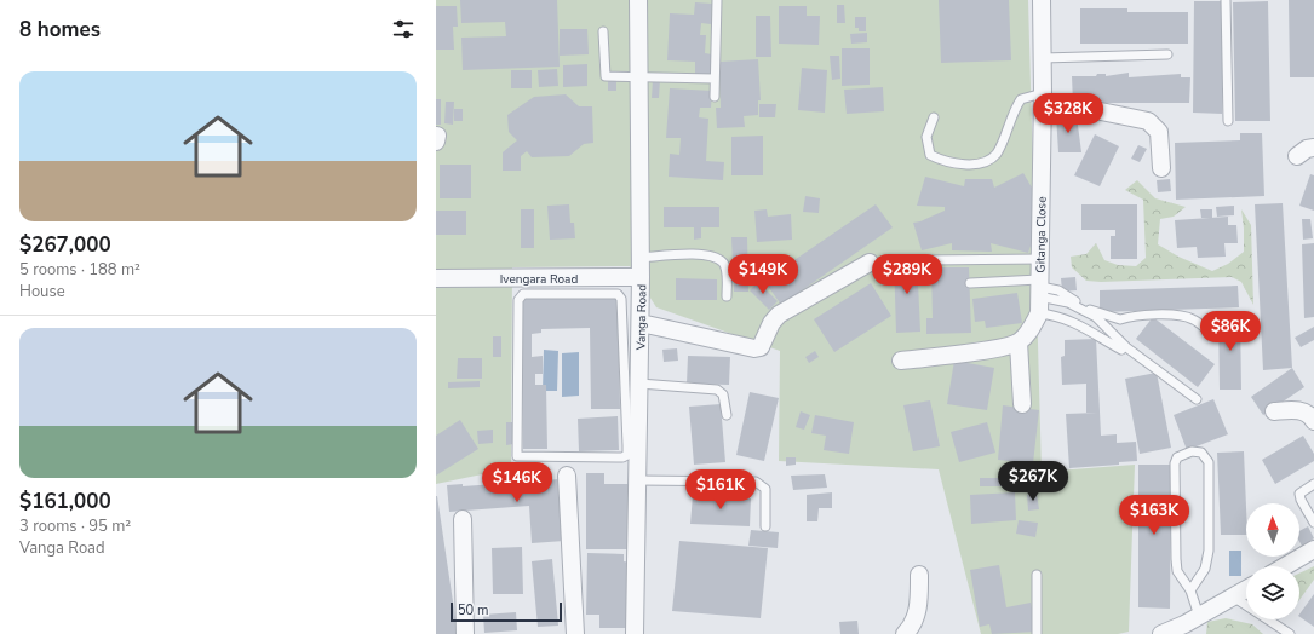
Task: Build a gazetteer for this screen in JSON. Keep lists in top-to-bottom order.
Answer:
{
  "streets": {
    "street": ["Gitanga Close", "Ivengara Road", "Vanga Road"]
  },
  "crossings": [
    ["Ivengara Road", "Vanga Road"]
  ],
  "scale_bar": "50 m",
  "north": "top",
  "page": {
    "heading": "8 homes",
    "list": [
      {
        "name": "$267,000",
        "note": "5 rooms · 188 m² · House"
      },
      {
        "name": "$161,000",
        "note": "3 rooms · 95 m² · Vanga Road"
      }
    ],
    "price": [
      "$328K",
      "$149K",
      "$289K",
      "$86K",
      "$267K",
      "$146K",
      "$161K",
      "$163K"
    ],
    "scale": "50 m"
  }
}
